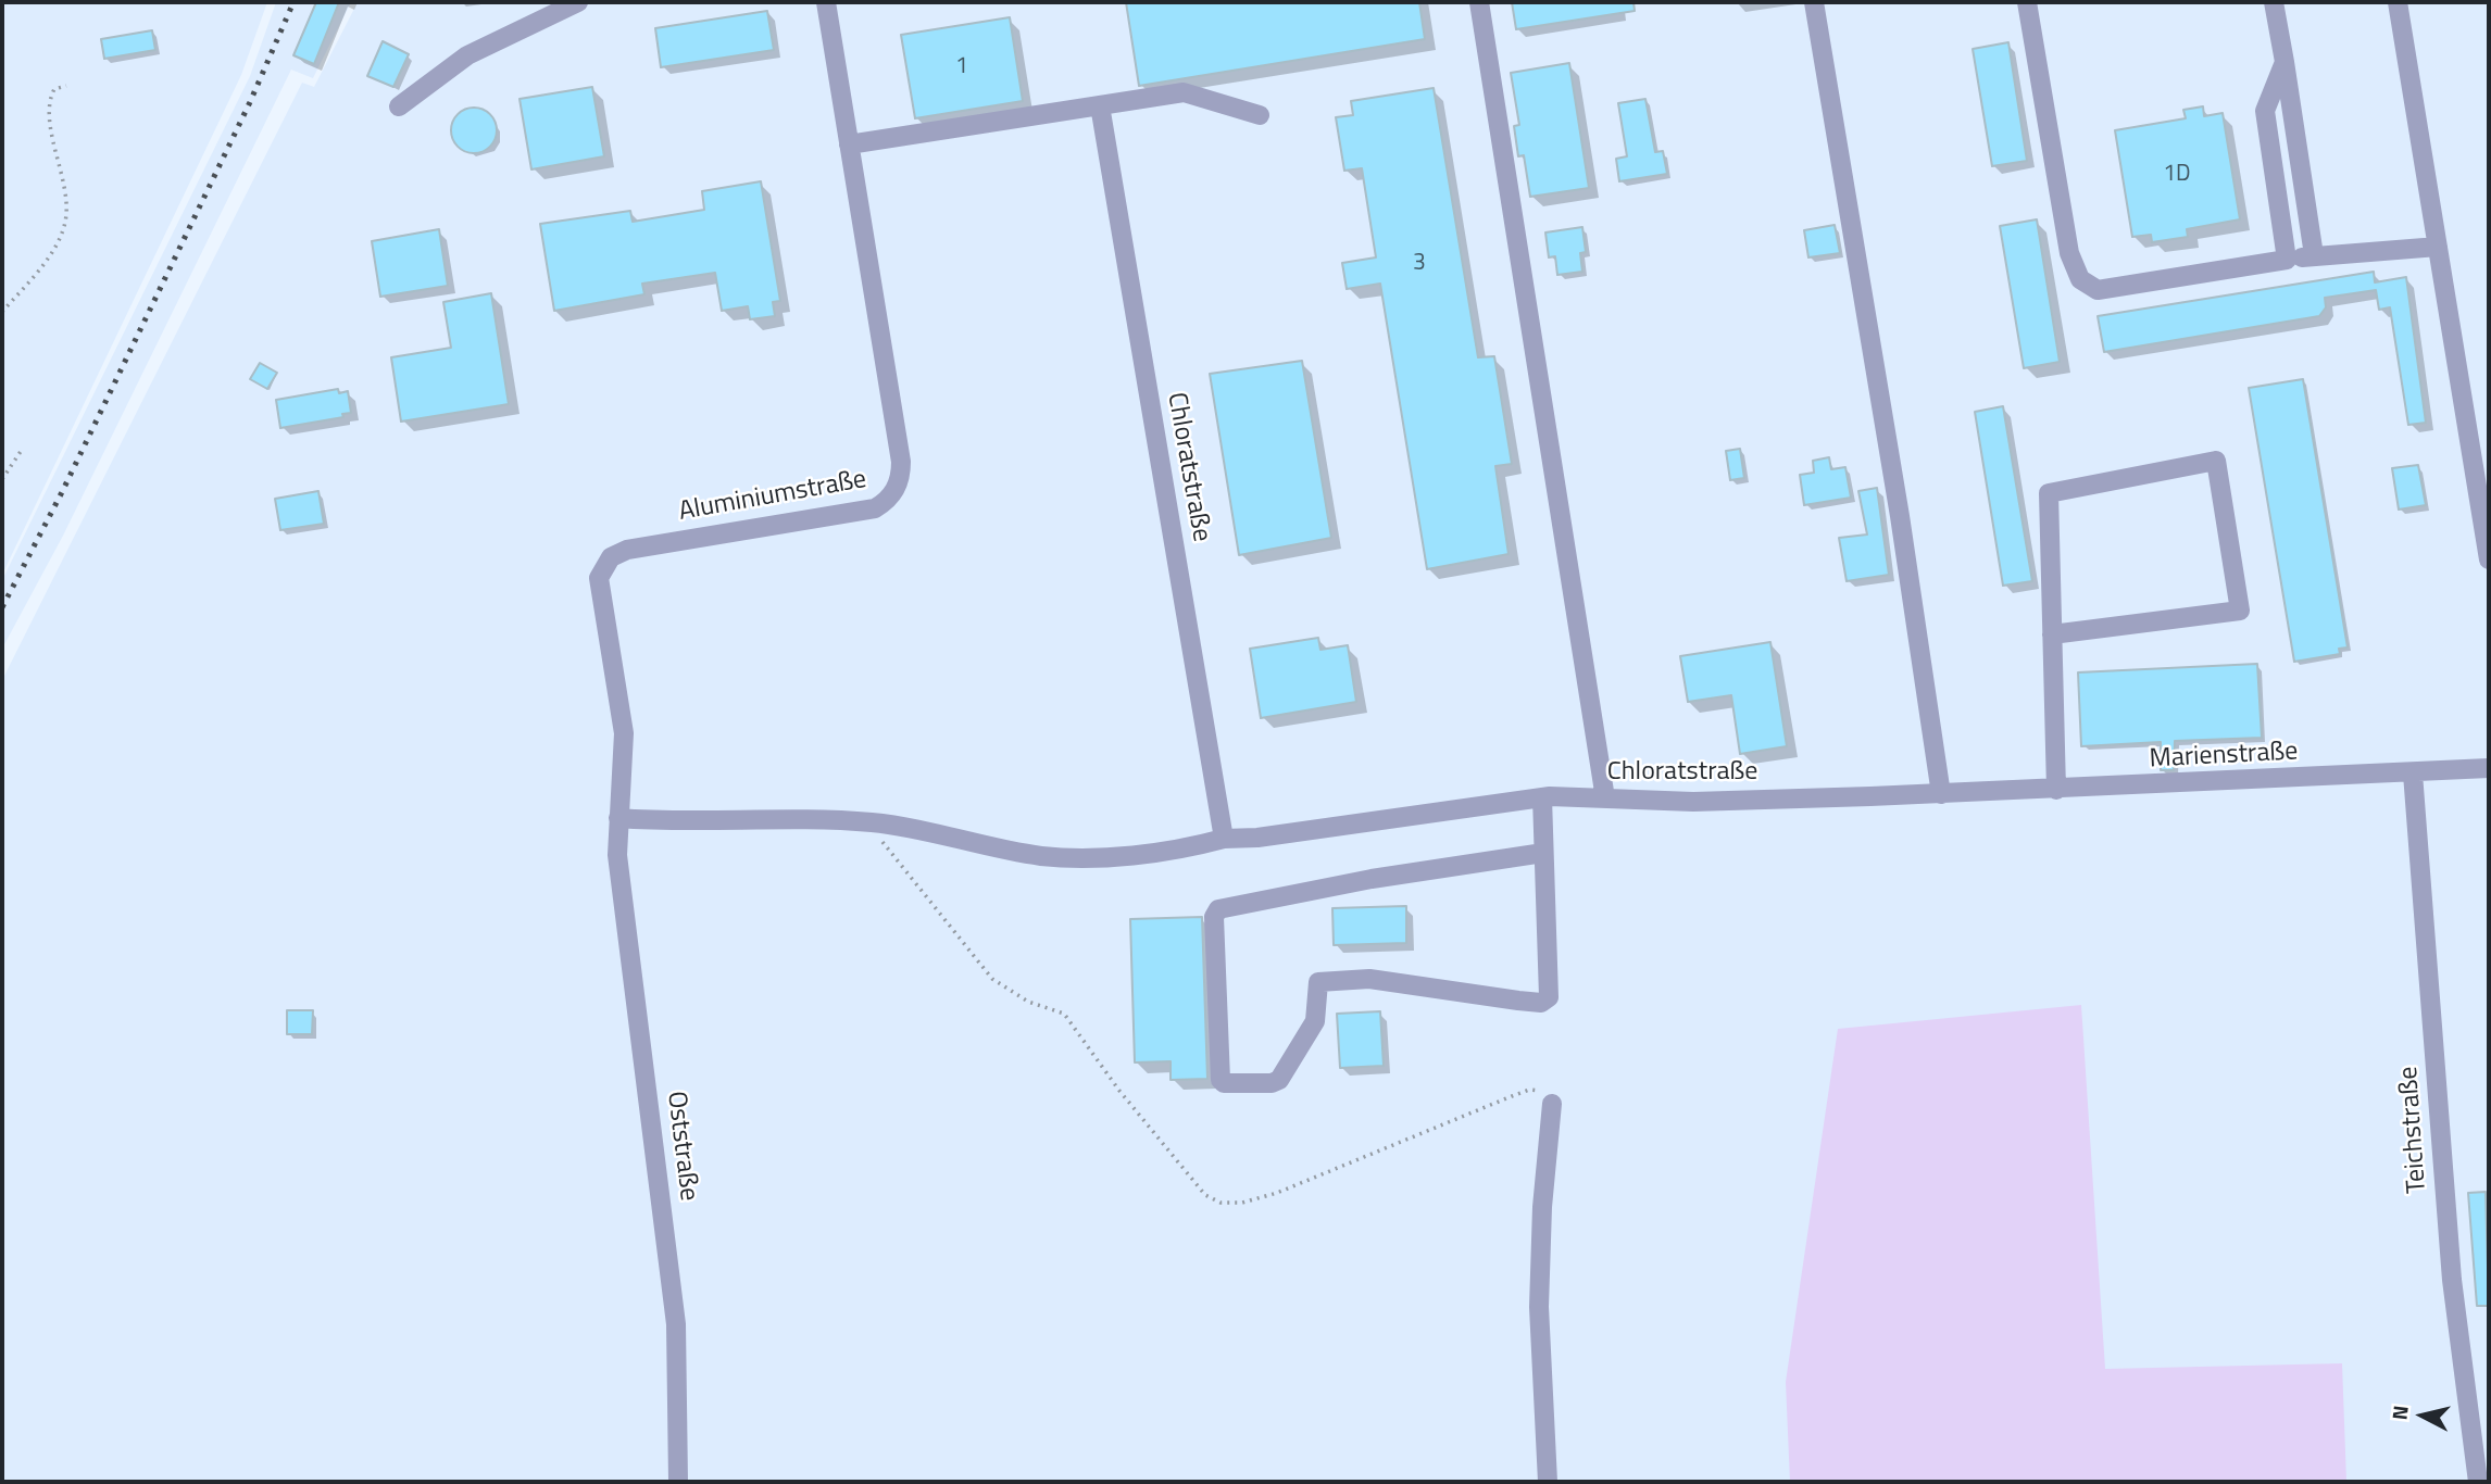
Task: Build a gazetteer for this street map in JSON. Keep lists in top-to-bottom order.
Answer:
{
  "streets": {
    "street": [
      "Chloratstraße",
      "Aluminiumstraße",
      "Marienstraße",
      "Teichstraße",
      "Oststraße"
    ]
  },
  "crossings": [
    ["Chloratstraße", "Aluminiumstraße"],
    ["Chloratstraße", "Marienstraße"],
    ["Chloratstraße", "Oststraße"],
    ["Aluminiumstraße", "Oststraße"],
    ["Marienstraße", "Teichstraße"]
  ],
  "house_numbers": ["1", "1D", "3"],
  "north": "left"
}
